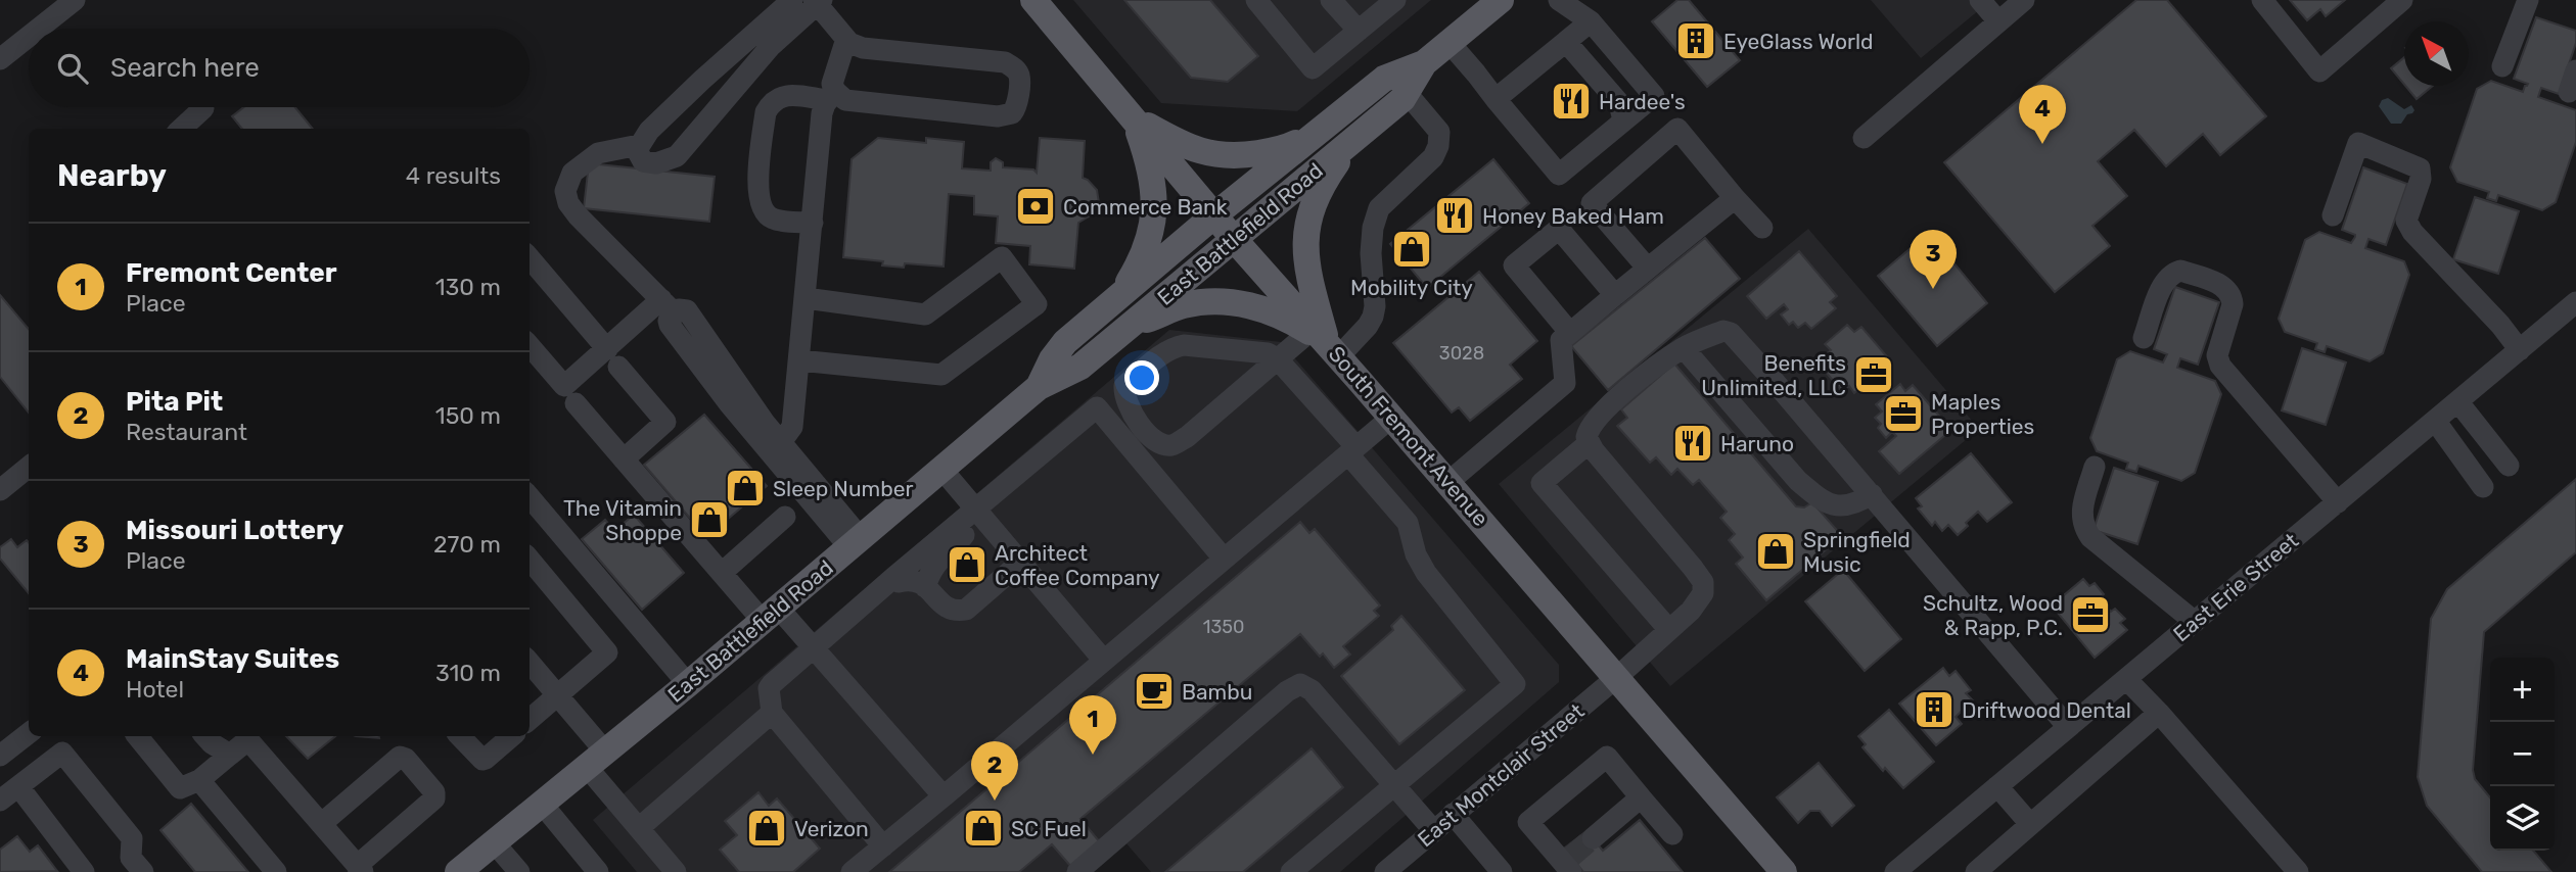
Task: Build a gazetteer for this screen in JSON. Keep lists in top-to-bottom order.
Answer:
{
  "streets": {
    "main road": ["East Battlefield Road", "South Fremont Avenue"],
    "street": ["East Erie Street", "East Montclair Street"]
  },
  "crossings": [
    ["East Battlefield Road", "South Fremont Avenue"],
    ["South Fremont Avenue", "East Montclair Street"]
  ],
  "places": {
    "building": ["EyeGlass World", "Driftwood Dental"],
    "restaurant": ["Hardee's", "Honey Baked Ham", "Haruno"],
    "bank": ["Commerce Bank"],
    "shop": [
      "Mobility City",
      "Sleep Number",
      "The Vitamin Shoppe",
      "Springfield Music",
      "Architect Coffee Company",
      "Verizon",
      "SC Fuel"
    ],
    "office": ["Benefits Unlimited, LLC", "Maples Properties", "Schultz, Wood & Rapp, P.C."],
    "cafe": ["Bambu"]
  },
  "house_numbers": ["3028", "1350"],
  "north": "top left",
  "page": {
    "search": "Search here",
    "pins": [
      "4",
      "3",
      "1",
      "2"
    ],
    "heading": ["Nearby", "4 results"],
    "list": [
      {
        "mark": "1",
        "name": "Fremont Center",
        "note": "Place",
        "value": "130 m"
      },
      {
        "mark": "2",
        "name": "Pita Pit",
        "note": "Restaurant",
        "value": "150 m"
      },
      {
        "mark": "3",
        "name": "Missouri Lottery",
        "note": "Place",
        "value": "270 m"
      },
      {
        "mark": "4",
        "name": "MainStay Suites",
        "note": "Hotel",
        "value": "310 m"
      }
    ],
    "map_buttons": ["+", "−"]
  }
}
